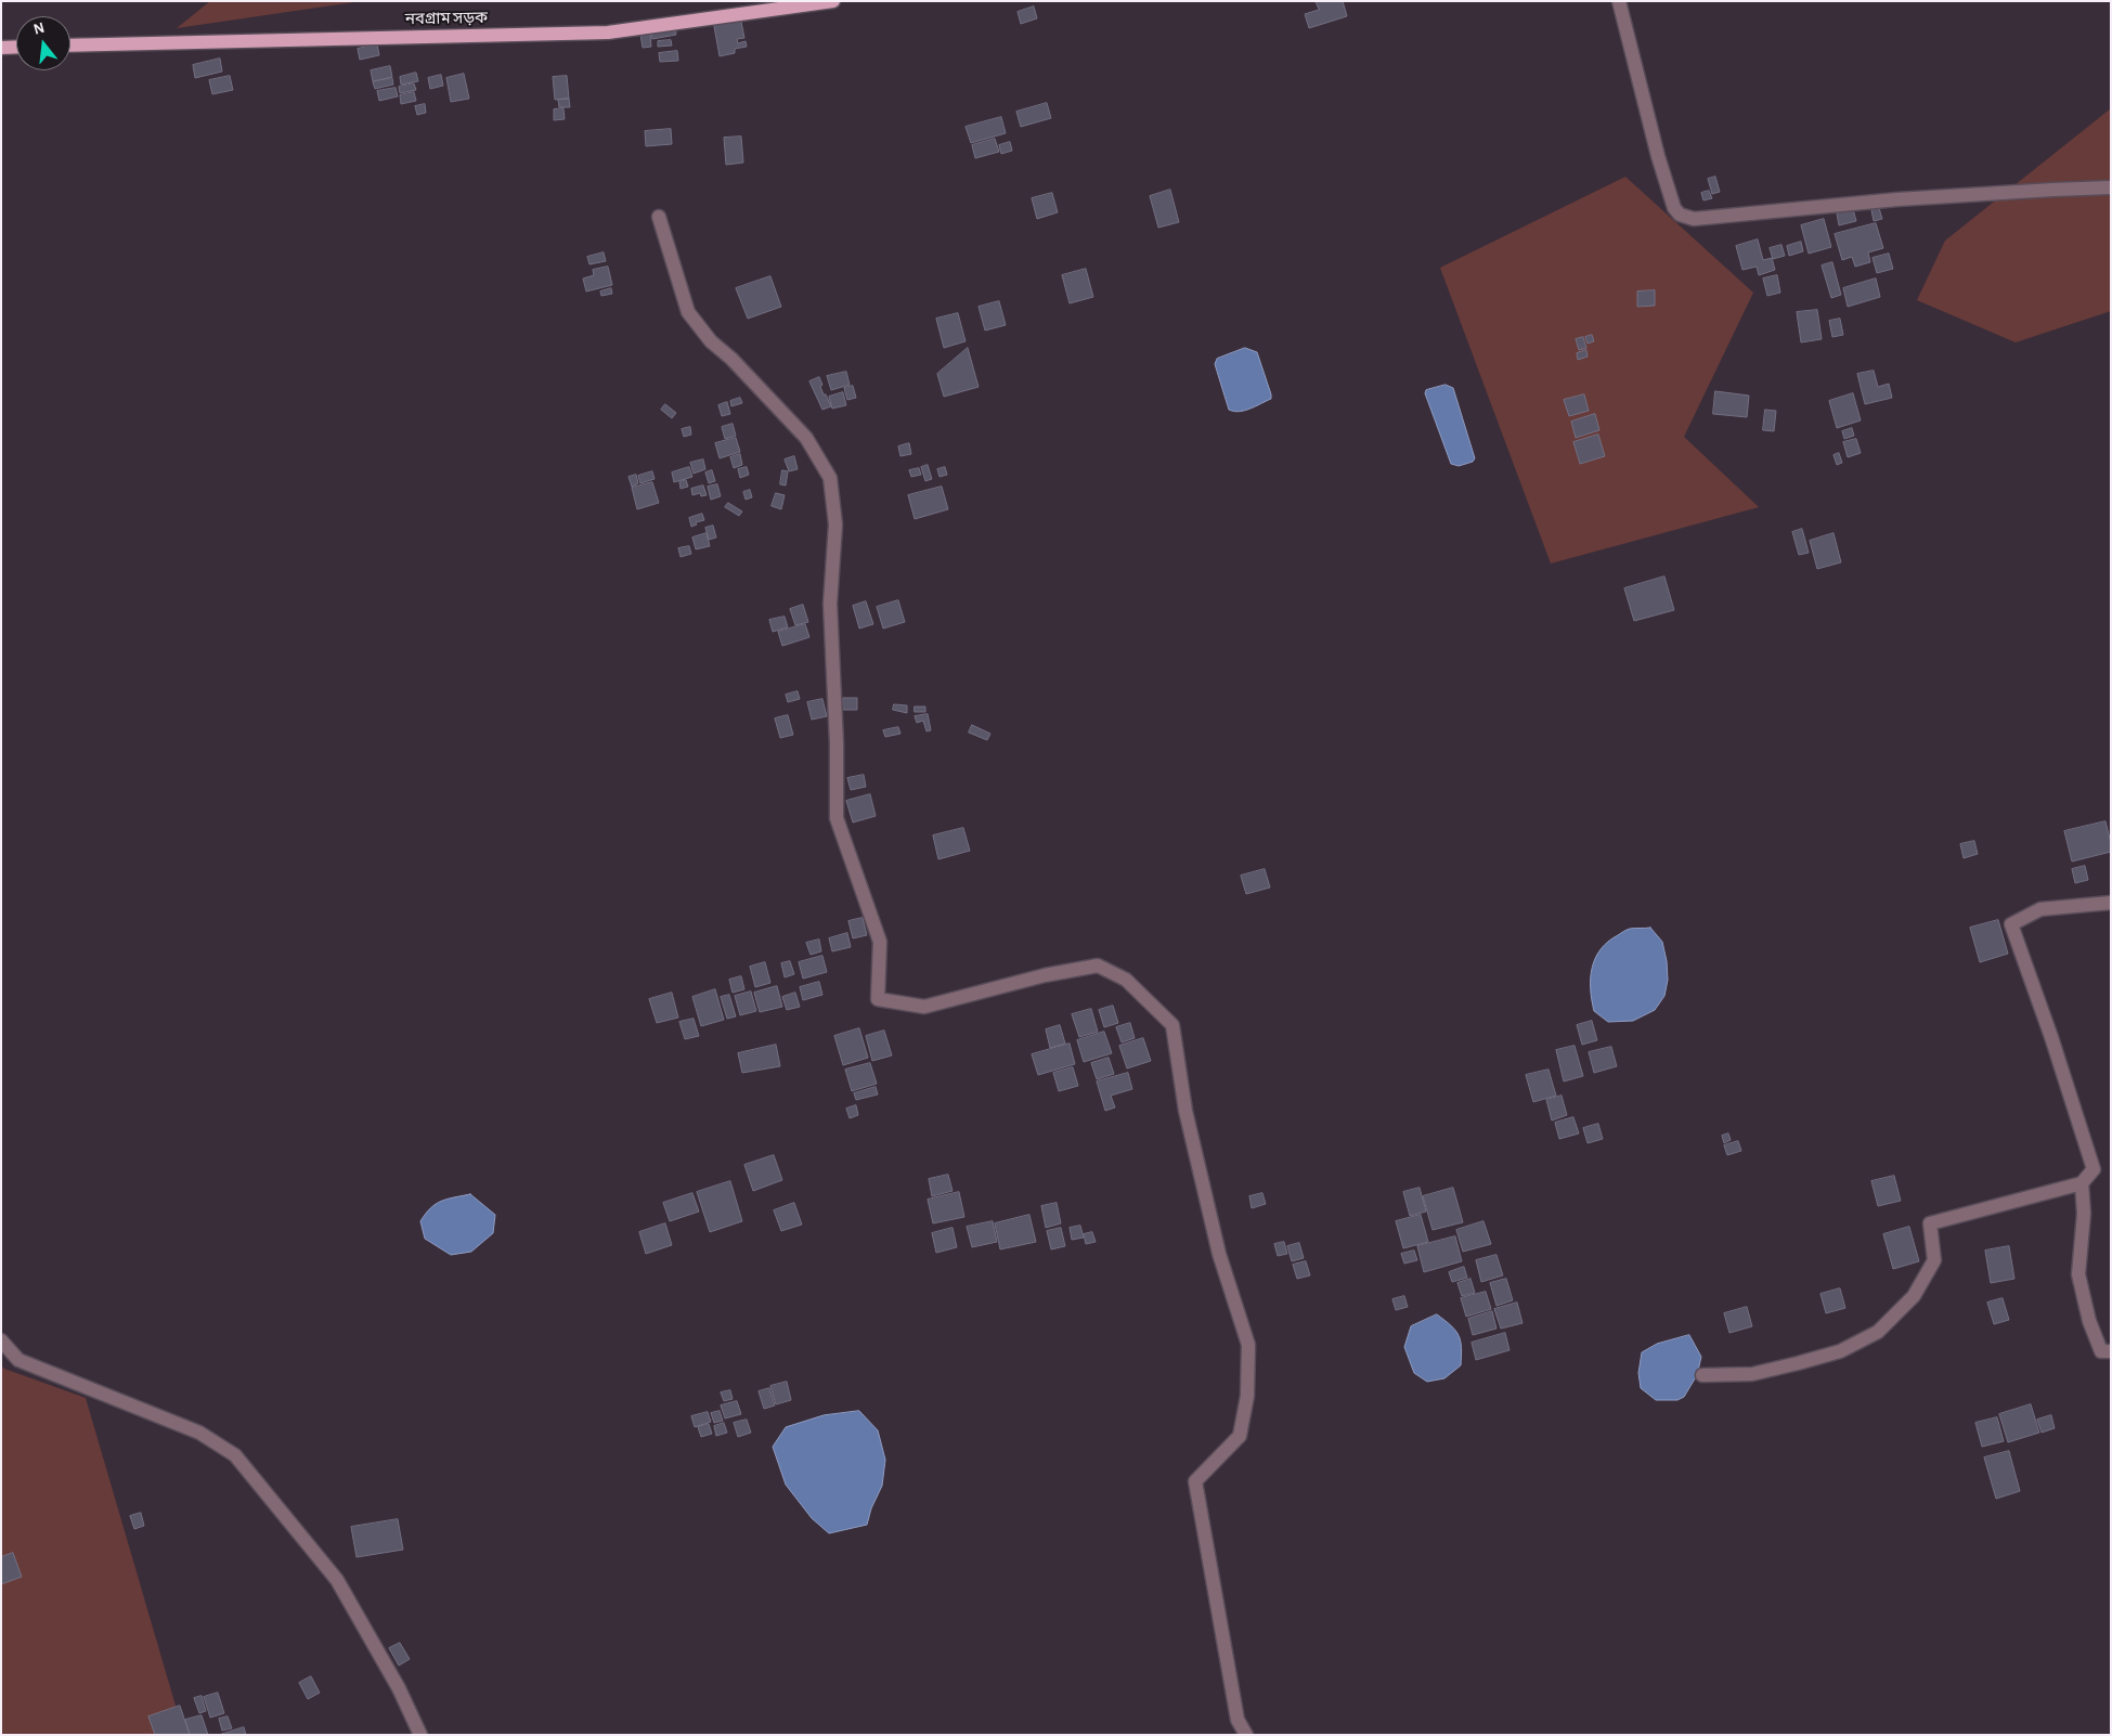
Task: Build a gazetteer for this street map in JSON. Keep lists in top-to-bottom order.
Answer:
{
  "streets": {
    "main road": ["নবগ্রাম সড়ক"]
  },
  "north": "top"
}
